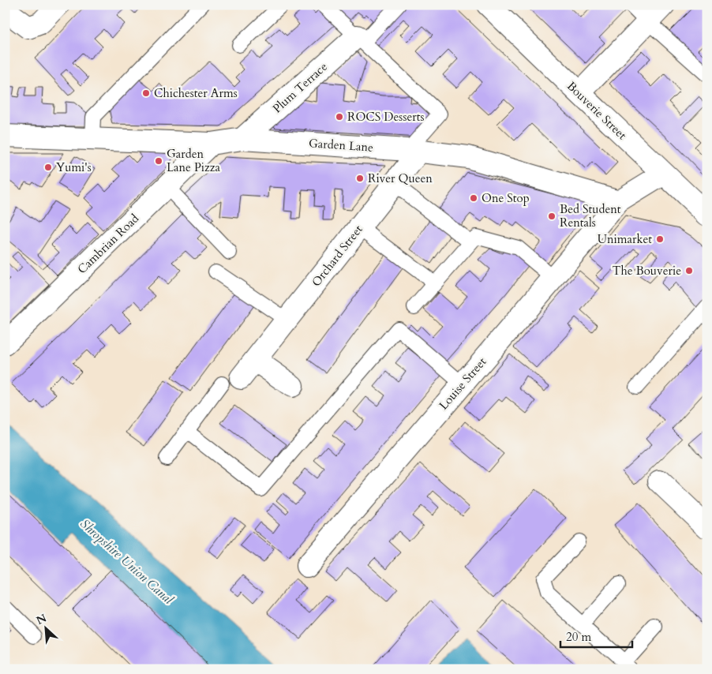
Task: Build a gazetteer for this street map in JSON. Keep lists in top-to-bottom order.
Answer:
{
  "streets": {
    "street": [
      "Plum Terrace",
      "Bouverie Street",
      "Garden Lane",
      "Cambrian Road",
      "Orchard Street",
      "Louise Street"
    ]
  },
  "crossings": [
    ["Plum Terrace", "Garden Lane"],
    ["Garden Lane", "Cambrian Road"],
    ["Garden Lane", "Orchard Street"],
    ["Garden Lane", "Louise Street"]
  ],
  "water": ["Shropshire Union Canal"],
  "places": [
    "Chichester Arms",
    "ROCS Desserts",
    "Garden Lane Pizza",
    "Yumi's",
    "River Queen",
    "One Stop",
    "Bed Student Rentals",
    "Unimarket",
    "The Bouverie"
  ],
  "scale_bar": "20 m",
  "north": "top left"
}
